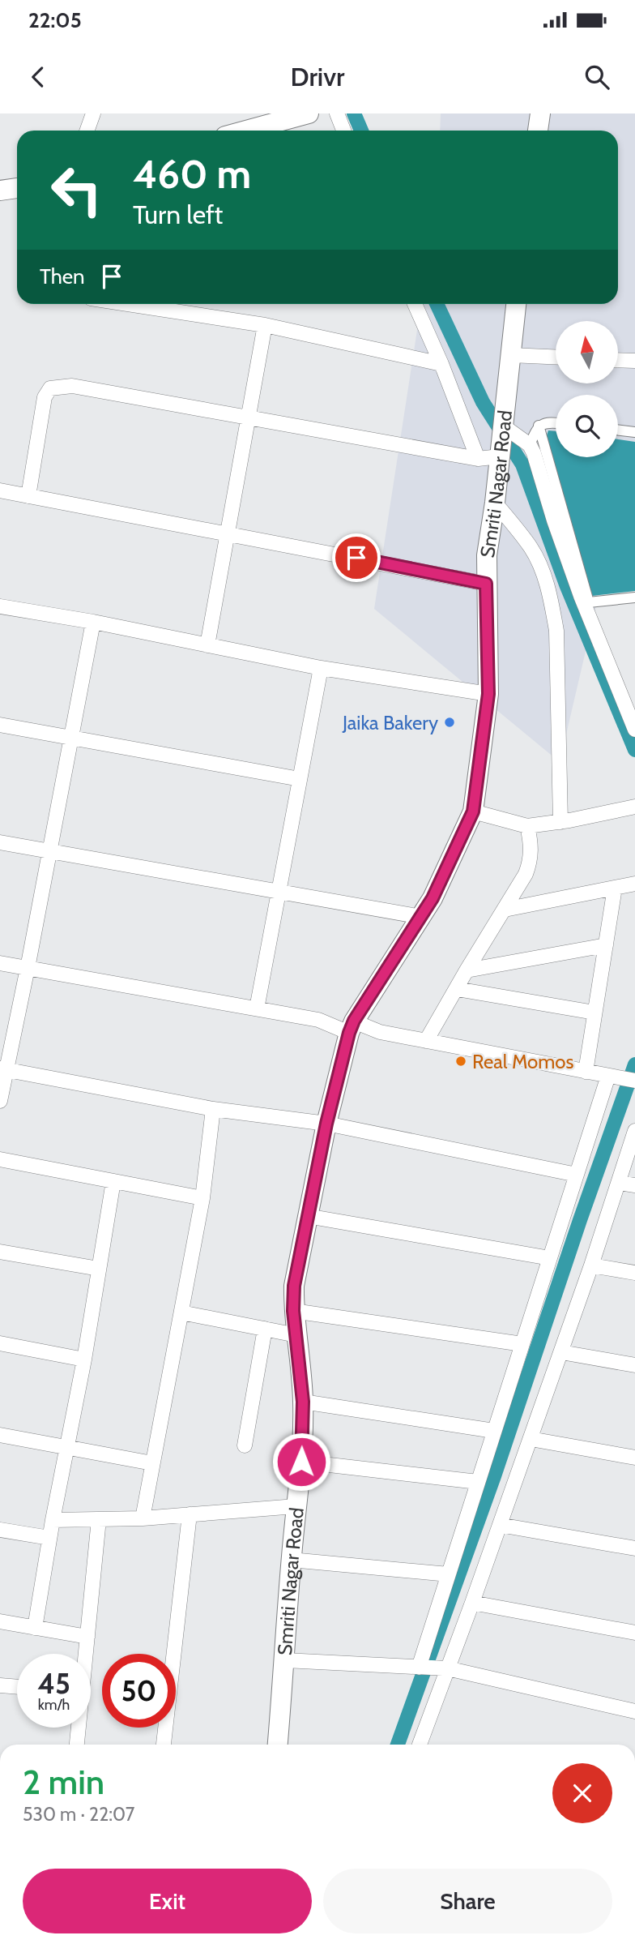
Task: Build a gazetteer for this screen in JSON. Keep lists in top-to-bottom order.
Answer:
{
  "streets": {
    "main road": ["Smriti Nagar Road"]
  },
  "places": ["Jaika Bakery", "Real Momos"],
  "north": "top",
  "page": {
    "status": "22:05",
    "header": "Drivr",
    "turn": ["460 m", "Turn left"],
    "then": "Then",
    "speed": "45 km/h",
    "limit": "50",
    "heading": ["2 min", "530 m · 22:07"],
    "buttons": ["Exit", "Share"]
  }
}
